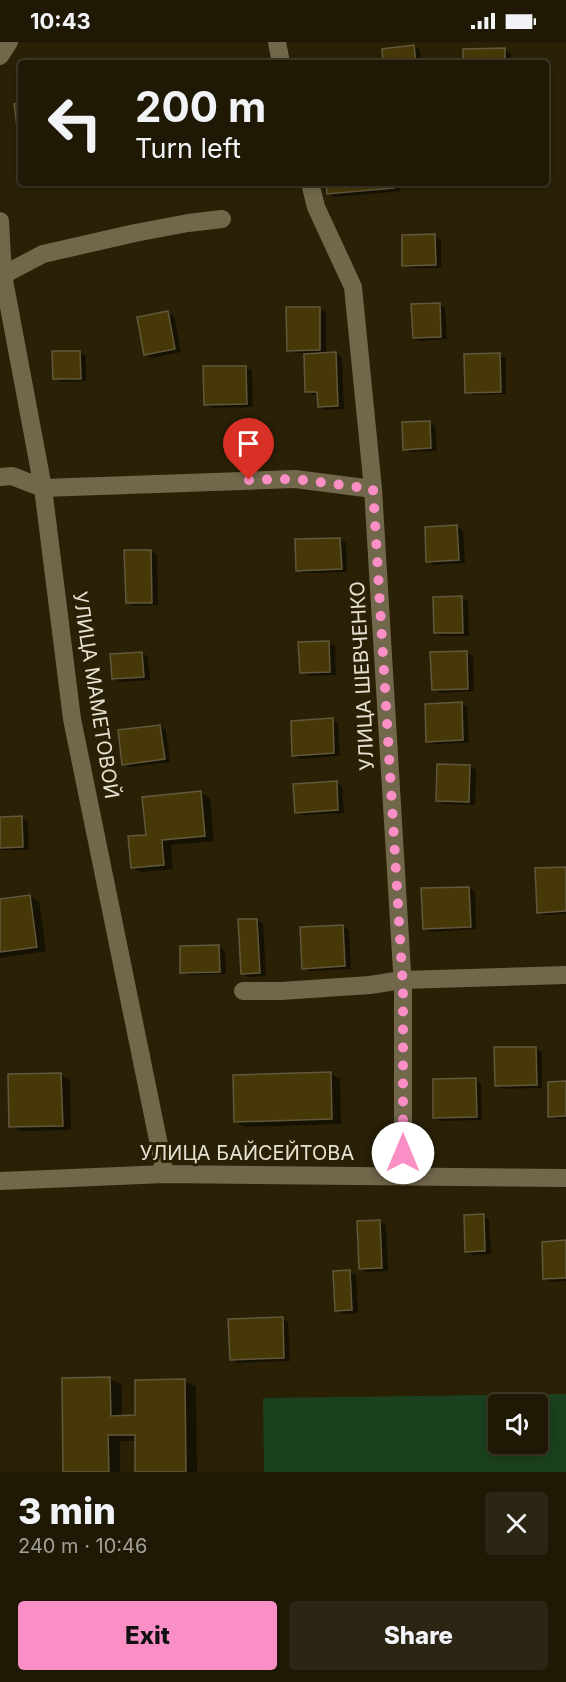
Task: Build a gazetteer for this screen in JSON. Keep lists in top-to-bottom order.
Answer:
{
  "streets": {
    "street": ["УЛИЦА ШЕВЧЕНКО", "УЛИЦА МАМЕТОВОЙ", "УЛИЦА БАЙСЕЙТОВА"]
  },
  "crossings": [
    ["УЛИЦА ШЕВЧЕНКО", "УЛИЦА БАЙСЕЙТОВА"],
    ["УЛИЦА МАМЕТОВОЙ", "УЛИЦА БАЙСЕЙТОВА"]
  ],
  "page": {
    "status": "10:43",
    "turn": ["200 m", "Turn left"],
    "heading": ["3 min", "240 m · 10:46"],
    "buttons": ["Exit", "Share"]
  }
}
